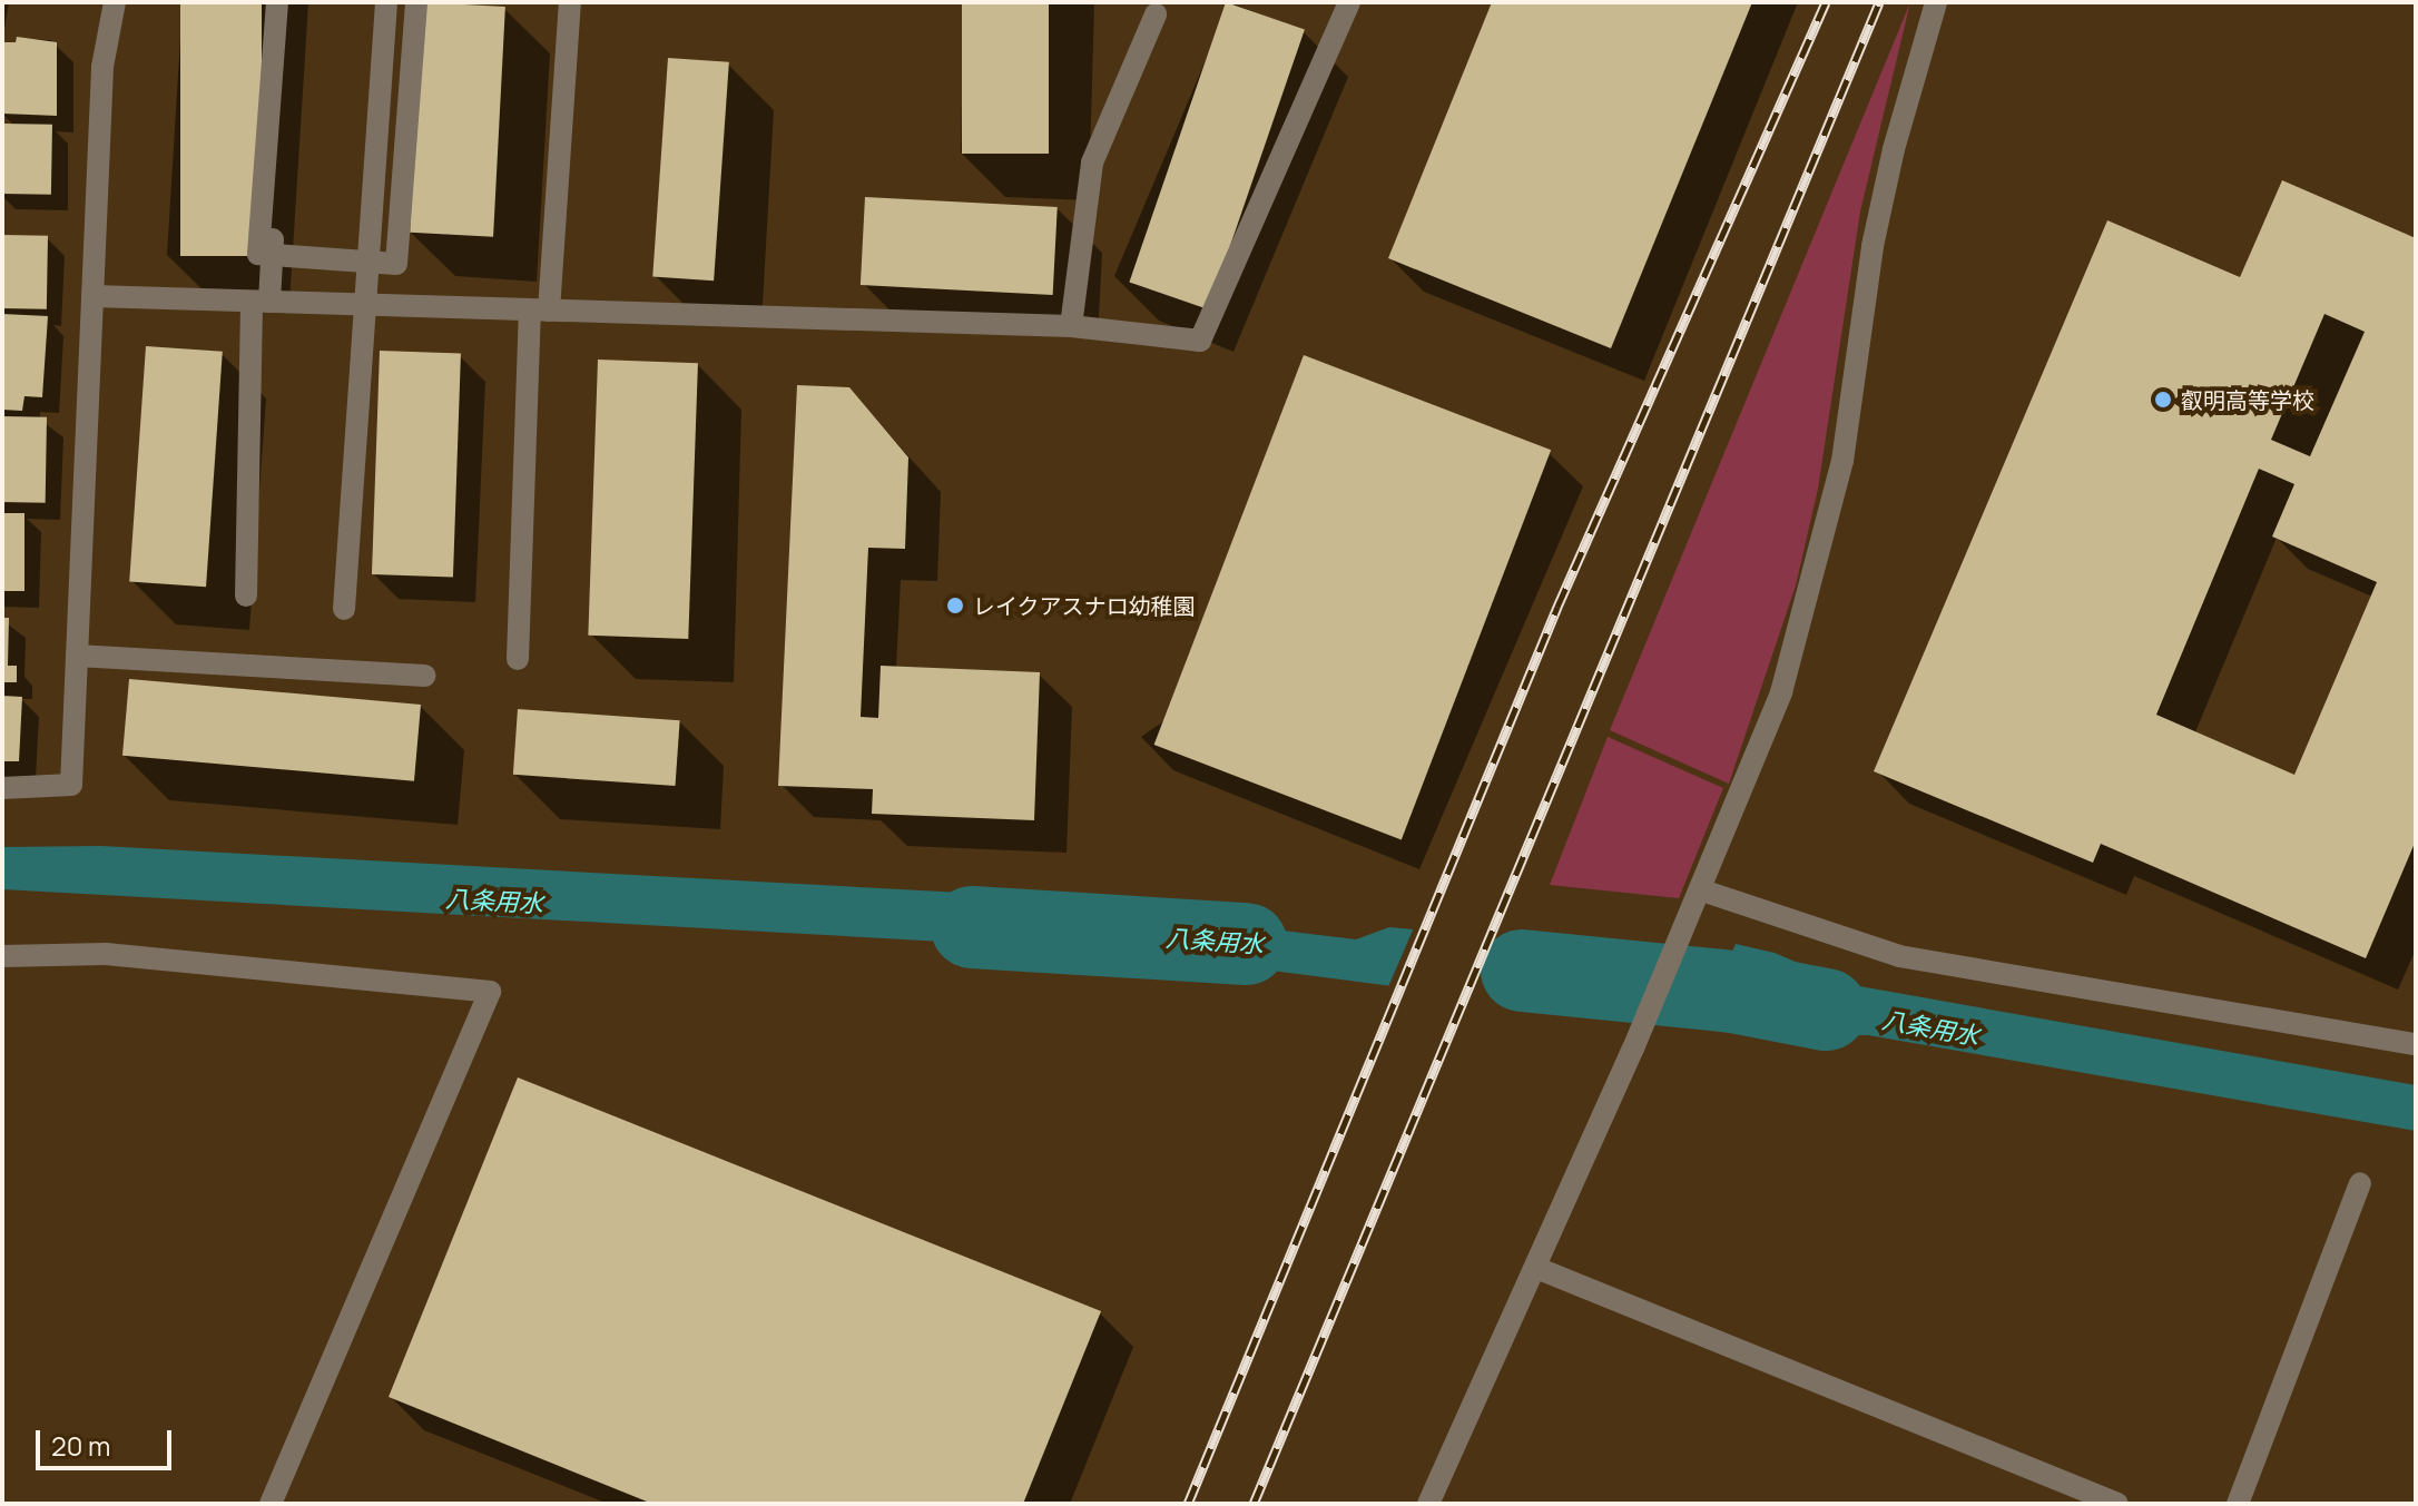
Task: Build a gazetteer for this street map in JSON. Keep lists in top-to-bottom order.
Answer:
{
  "water": ["八条用水"],
  "places": ["叡明高等学校", "レイクアスナロ幼稚園"],
  "scale_bar": "20 m"
}
